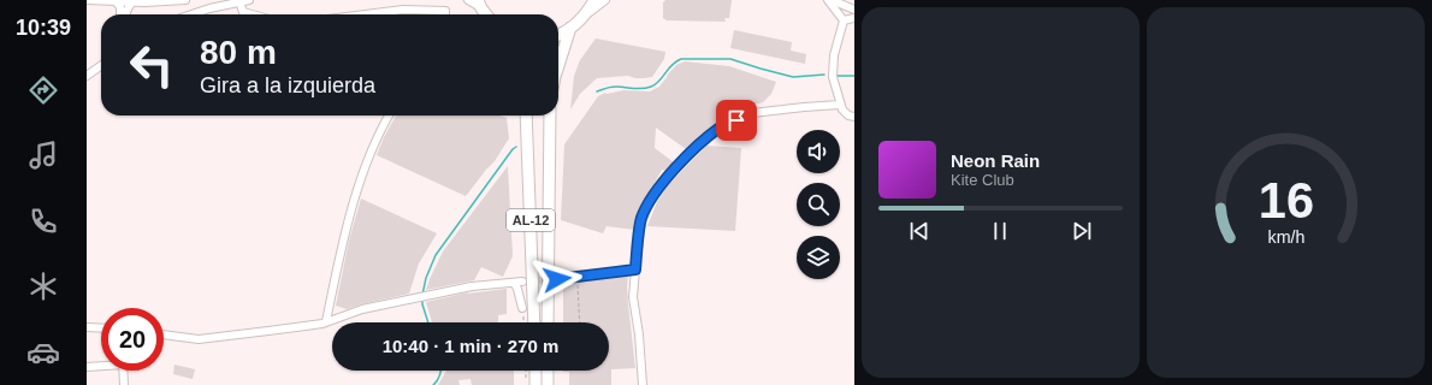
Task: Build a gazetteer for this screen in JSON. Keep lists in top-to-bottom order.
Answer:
{
  "streets": {
    "highway": ["AL-12"]
  },
  "page": {
    "tabs": "10:39",
    "turn": ["80 m", "Gira a la izquierda"],
    "song": ["Neon Rain", "Kite Club"],
    "limit": "20",
    "trip": "10:40 · 1 min · 270 m",
    "gauge": ["16", "km/h"]
  }
}
